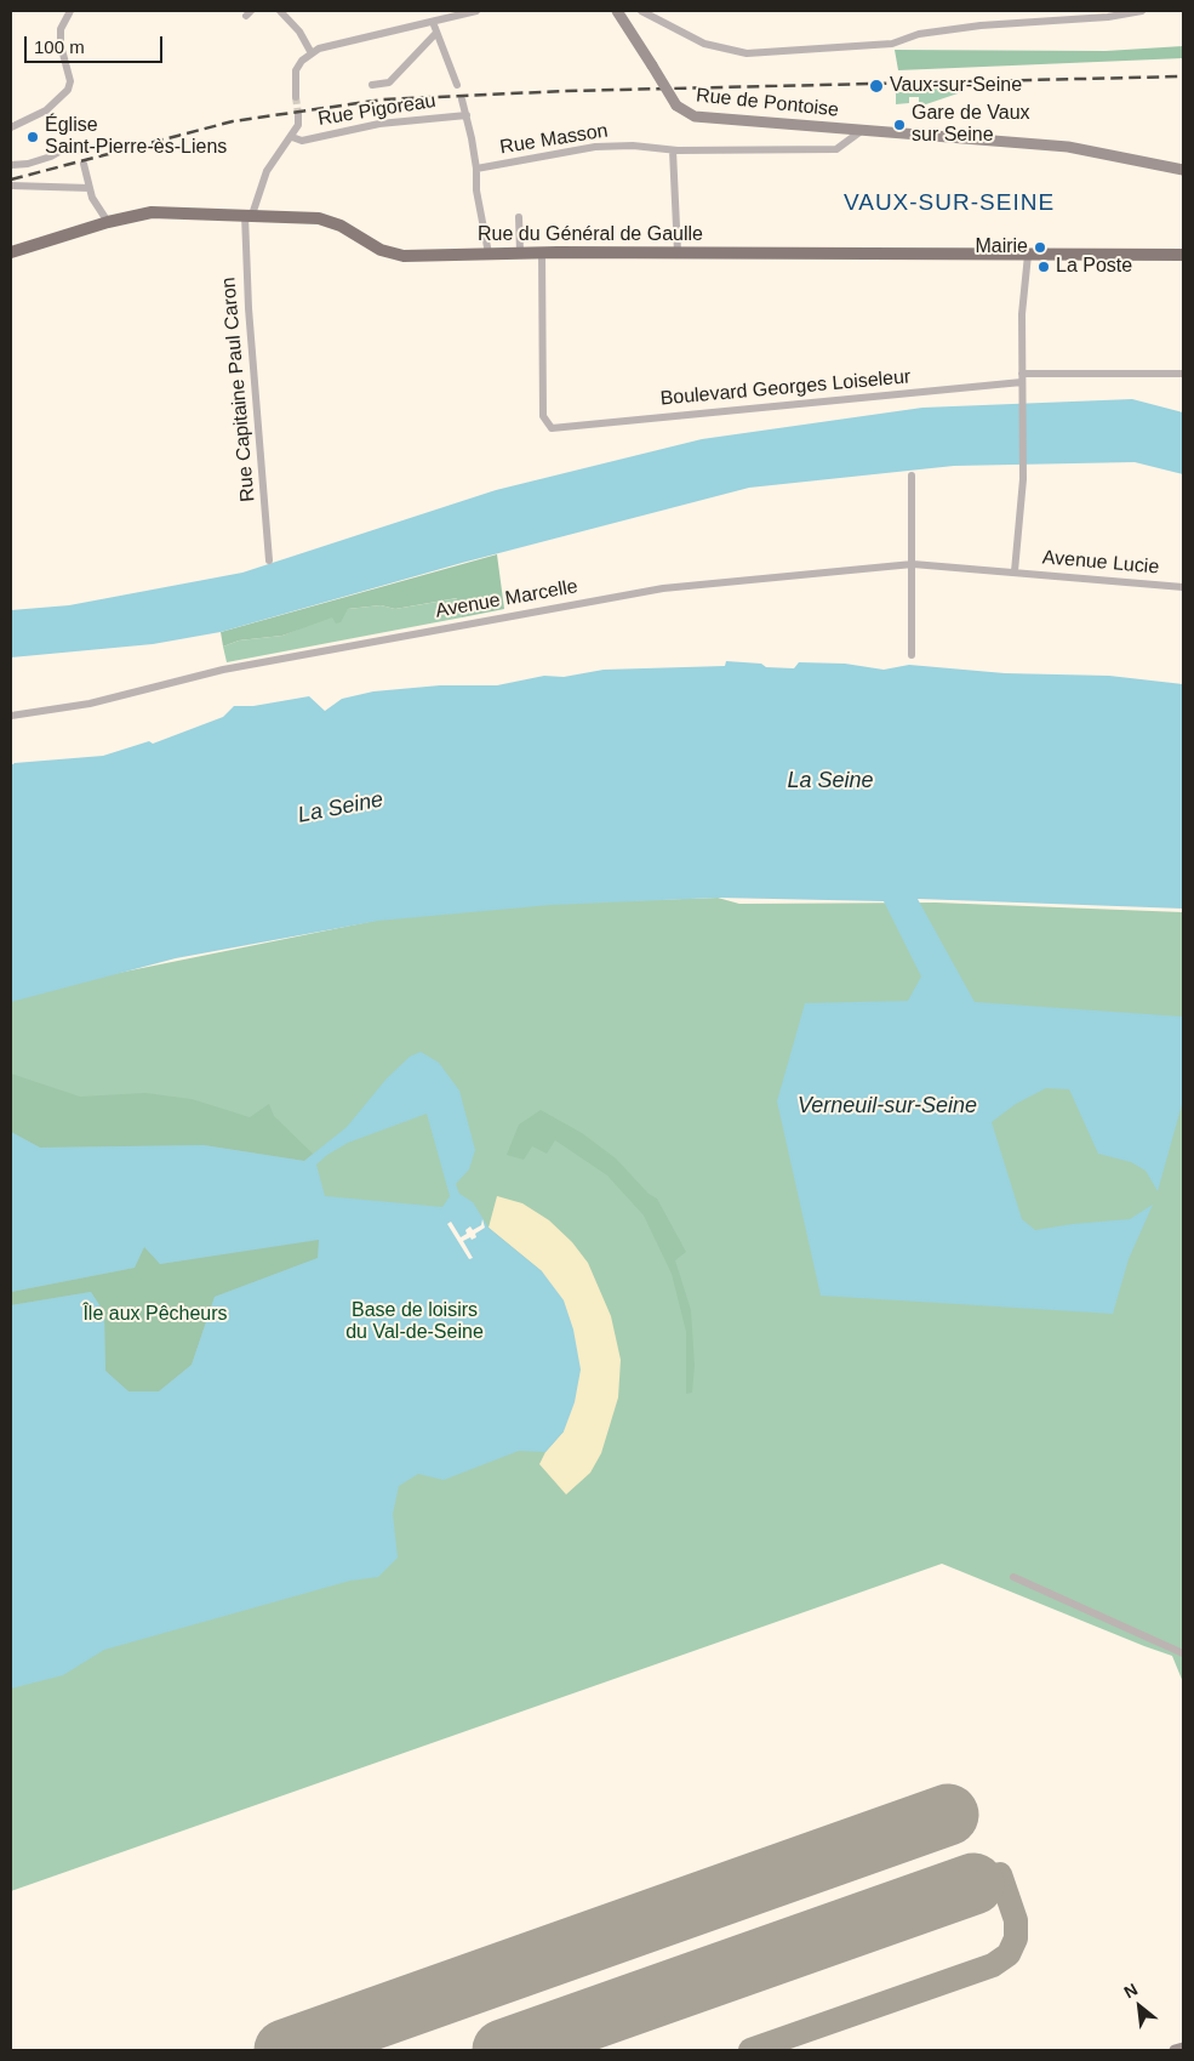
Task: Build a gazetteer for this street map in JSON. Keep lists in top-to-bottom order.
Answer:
{
  "streets": {
    "main road": ["Rue du Général de Gaulle"],
    "street": [
      "Rue de Pontoise",
      "Rue Pigoreau",
      "Rue Masson",
      "Boulevard Georges Loiseleur",
      "Rue Capitaine Paul Caron",
      "Avenue Lucie",
      "Avenue Marcelle"
    ]
  },
  "crossings": [
    ["Rue de Pontoise", "Rue Masson"],
    ["Rue Pigoreau", "Rue Capitaine Paul Caron"],
    ["Rue du Général de Gaulle", "Boulevard Georges Loiseleur"],
    ["Rue du Général de Gaulle", "Rue Capitaine Paul Caron"],
    ["Avenue Lucie", "Avenue Marcelle"]
  ],
  "districts": ["VAUX-SUR-SEINE"],
  "water": ["La Seine", "Verneuil-sur-Seine"],
  "parks": ["Base de loisirs du Val-de-Seine", "Île aux Pêcheurs"],
  "places": [
    "Vaux-sur-Seine",
    "Gare de Vaux sur Seine",
    "Église Saint-Pierre-ès-Liens",
    "Mairie",
    "La Poste"
  ],
  "scale_bar": "100 m",
  "north": "top left"
}
